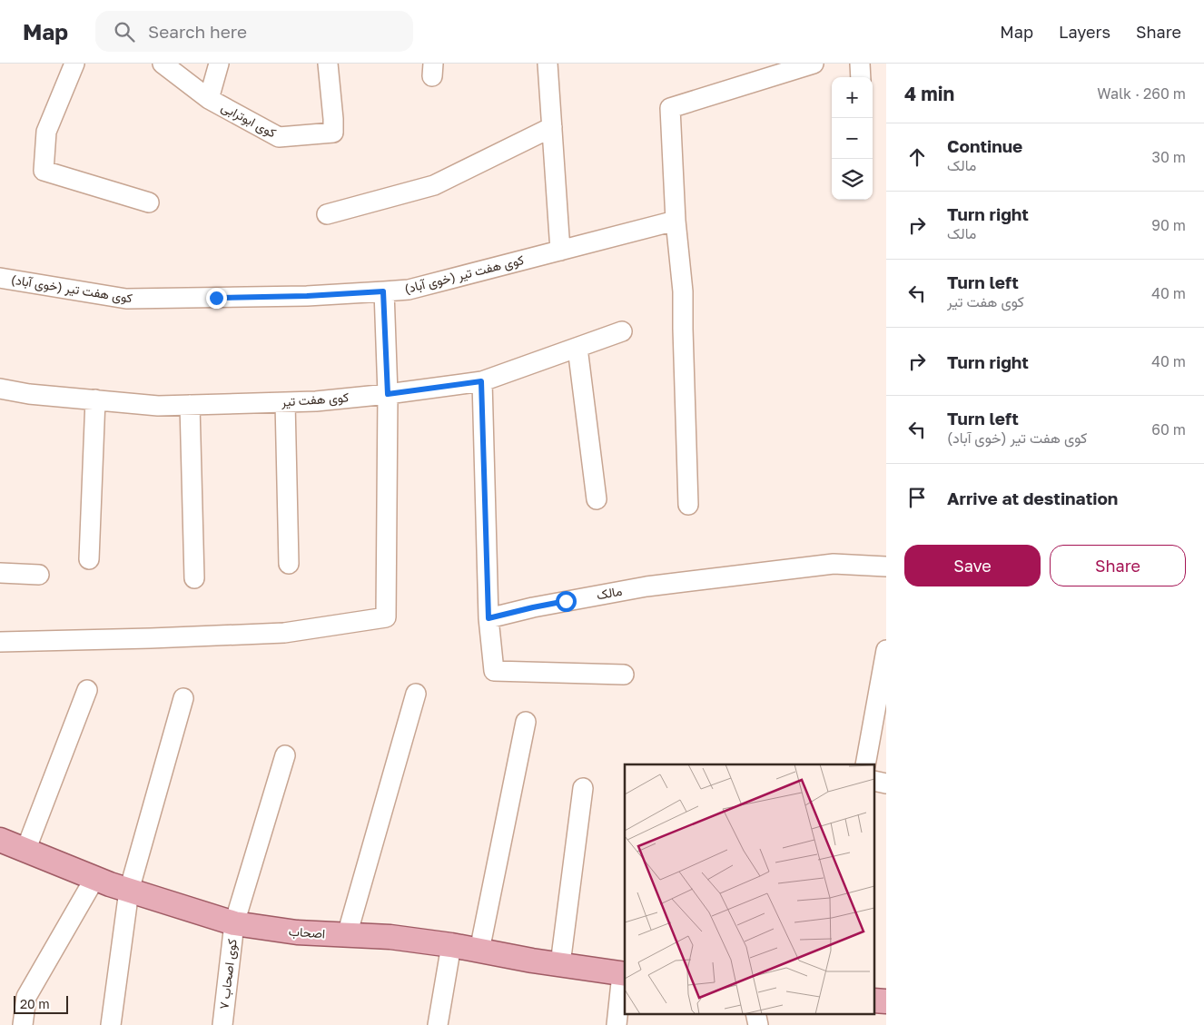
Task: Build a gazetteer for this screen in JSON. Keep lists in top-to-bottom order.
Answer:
{
  "streets": {
    "main road": ["اصحاب"],
    "street": [
      "کوی ابوترابی",
      "کوی هفت تیر (خوی آباد)",
      "کوی هفت تیر",
      "مالک",
      "کوی اصحاب ۷"
    ]
  },
  "crossings": [
    ["اصحاب", "کوی اصحاب ۷"]
  ],
  "scale_bar": "20 m",
  "page": {
    "header": "Map",
    "search": "Search here",
    "nav": ["Map", "Layers", "Share"],
    "heading": ["4 min", "Walk · 260 m"],
    "map_buttons": ["+", "−"],
    "list": [
      ["Continue", "مالک", "30 m"],
      ["Turn right", "مالک", "90 m"],
      ["Turn left", "کوی هفت تیر", "40 m"],
      ["Turn right", "40 m"],
      ["Turn left", "کوی هفت تیر (خوی آباد)", "60 m"],
      "Arrive at destination"
    ],
    "buttons": ["Save", "Share"],
    "scale": "20 m"
  }
}
